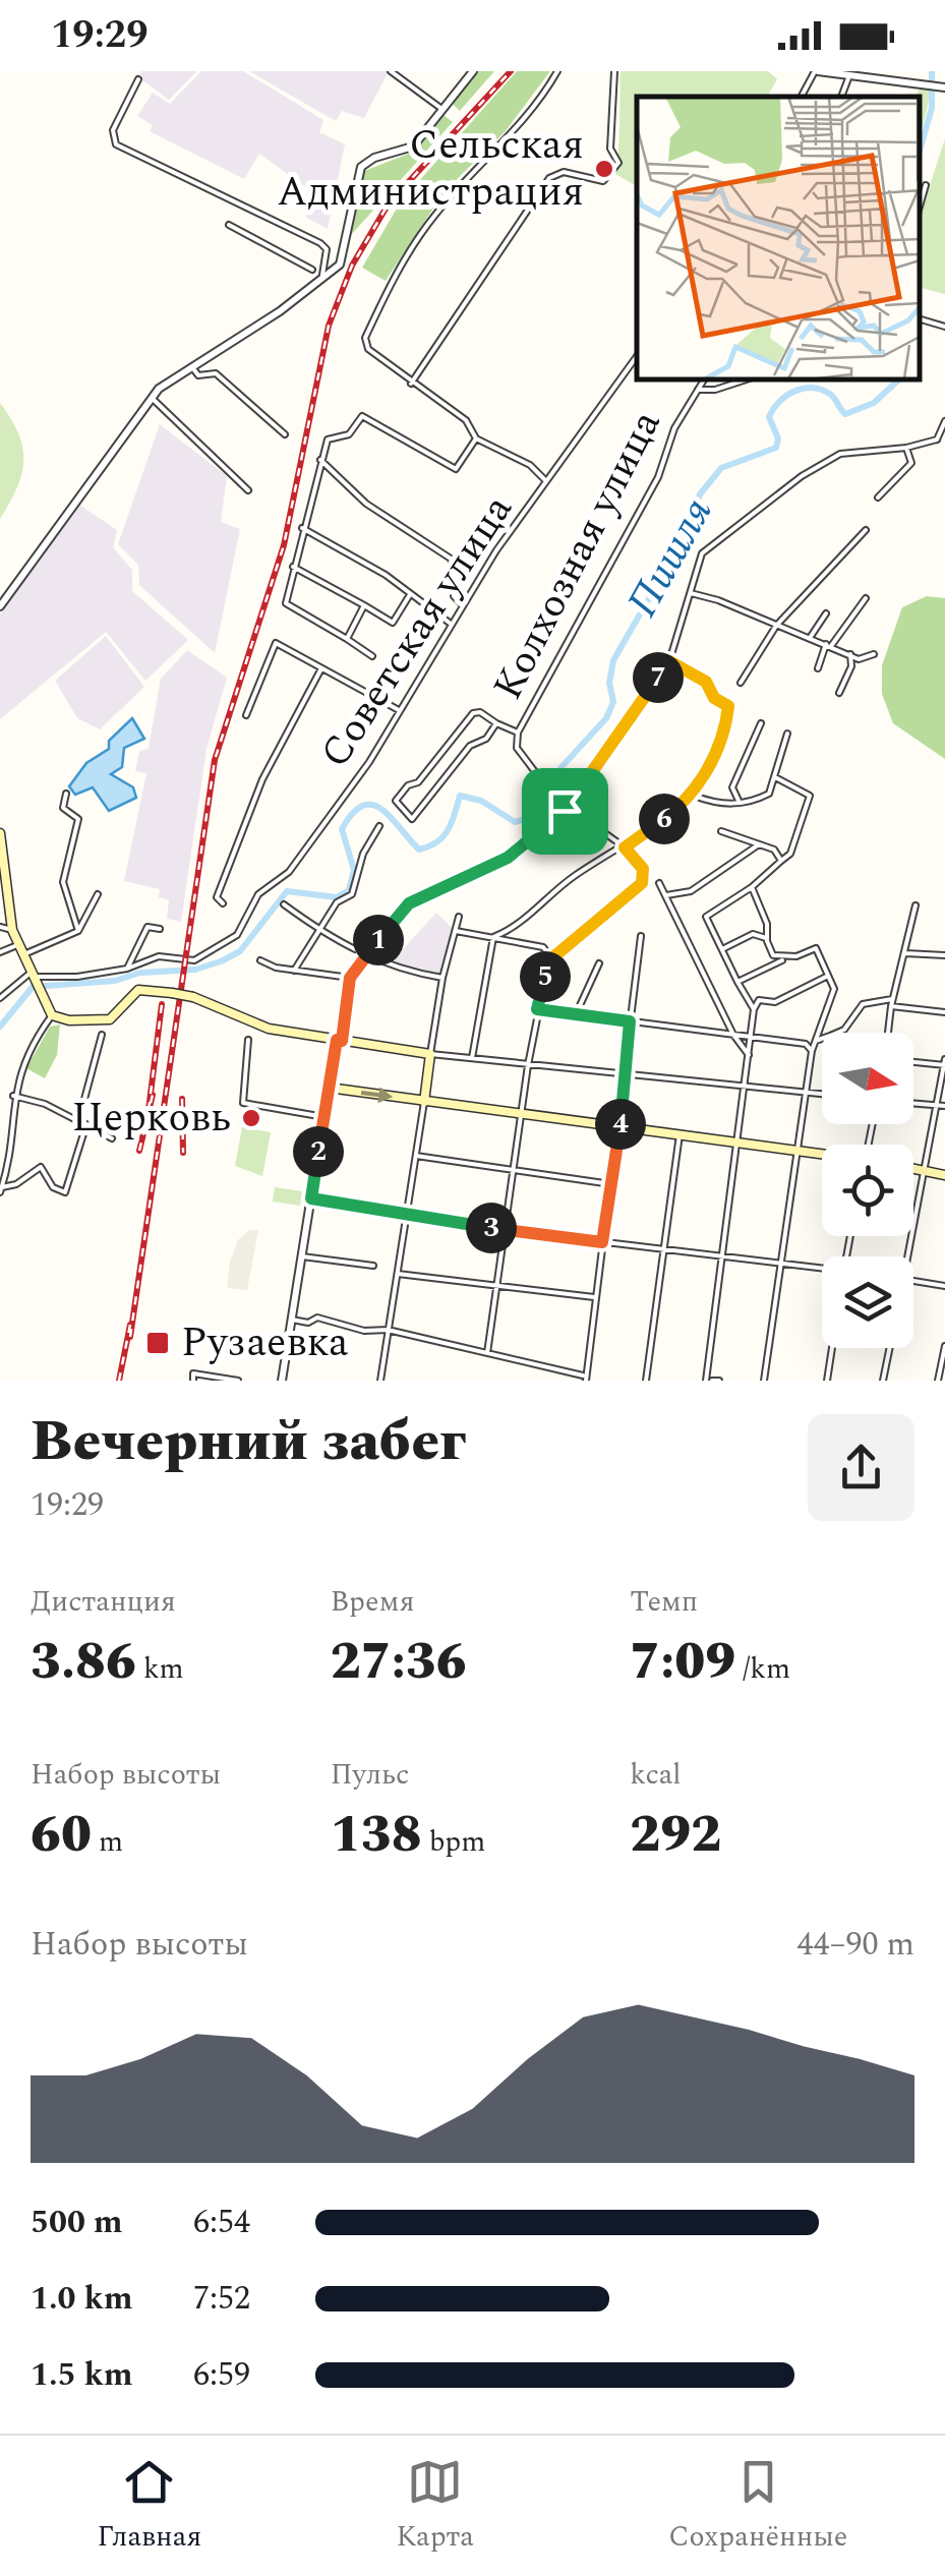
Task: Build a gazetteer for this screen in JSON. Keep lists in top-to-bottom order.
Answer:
{
  "streets": {
    "street": ["Колхозная улица", "Советская улица"]
  },
  "water": ["Пишля"],
  "places": {
    "other": ["Сельская Администрация", "Церковь"],
    "transit": ["Рузаевка"]
  },
  "north": "right",
  "page": {
    "status": "19:29",
    "pins": [
      "7",
      "6",
      "1",
      "5",
      "4",
      "2",
      "3"
    ],
    "heading": ["Вечерний забег", "19:29"],
    "stats": [
      ["Дистанция", "3.86 km"],
      ["Время", "27:36"],
      ["Темп", "7:09 /km"],
      ["Набор высоты", "60 m"],
      ["Пульс", "138 bpm"],
      ["kcal", "292"]
    ],
    "chart": ["Набор высоты", "44–90 m"],
    "list": [
      {
        "name": "500 m",
        "note": "6:54"
      },
      {
        "name": "1.0 km",
        "note": "7:52"
      },
      {
        "name": "1.5 km",
        "note": "6:59"
      }
    ],
    "tabs": ["Главная", "Карта", "Сохранённые"]
  }
}
